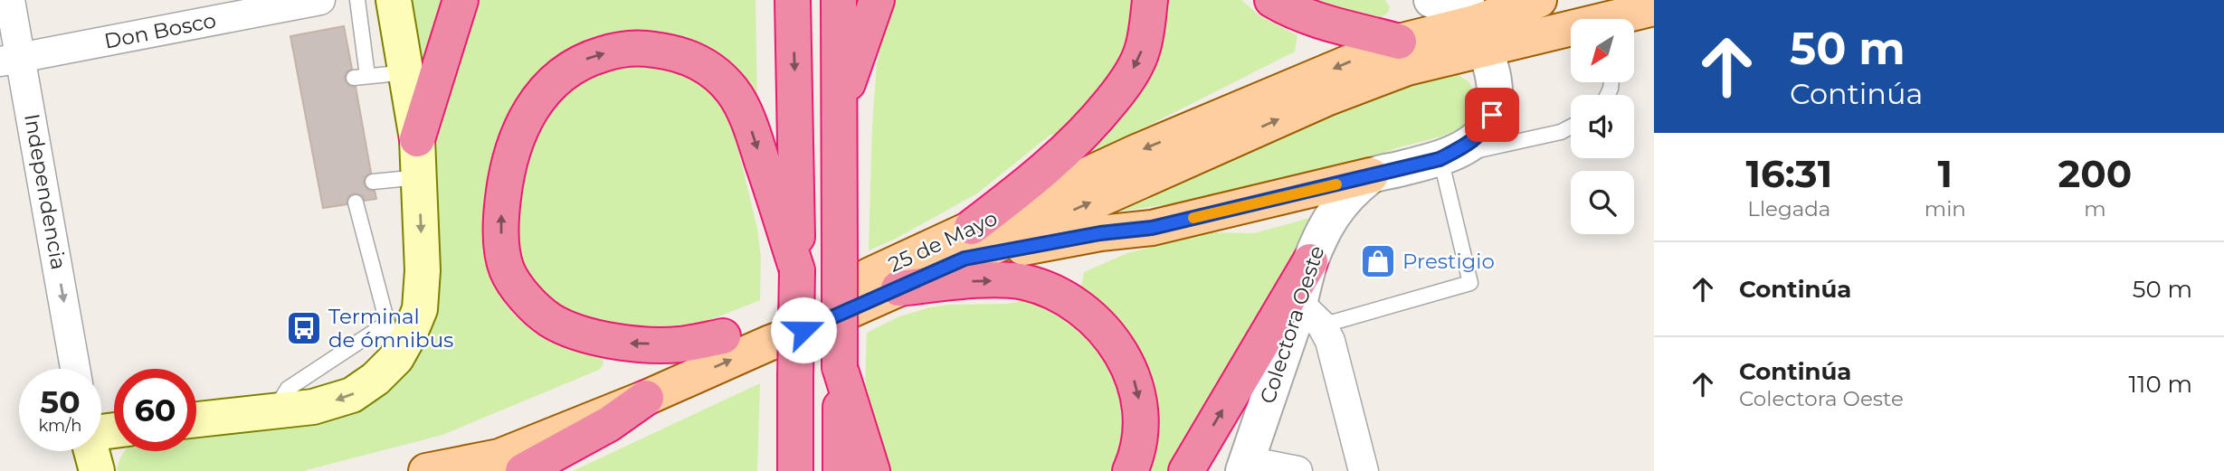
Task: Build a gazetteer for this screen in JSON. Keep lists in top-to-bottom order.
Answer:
{
  "streets": {
    "main road": ["25 de Mayo"],
    "street": ["Don Bosco", "Independencia", "Colectora Oeste"]
  },
  "crossings": [
    ["Don Bosco", "Independencia"],
    ["25 de Mayo", "Colectora Oeste"]
  ],
  "one_way": ["Independencia"],
  "places": {
    "shop": ["Prestigio"],
    "bus stop": ["Terminal de ómnibus"]
  },
  "north": "bottom left",
  "page": {
    "turn": ["50 m", "Continúa"],
    "eta": [
      "16:31",
      "Llegada",
      "1",
      "min",
      "200",
      "m"
    ],
    "list": [
      {
        "name": "Continúa",
        "value": "50 m"
      },
      {
        "name": "Continúa",
        "note": "Colectora Oeste",
        "value": "110 m"
      }
    ],
    "speed": "50 km/h",
    "limit": "60"
  }
}
